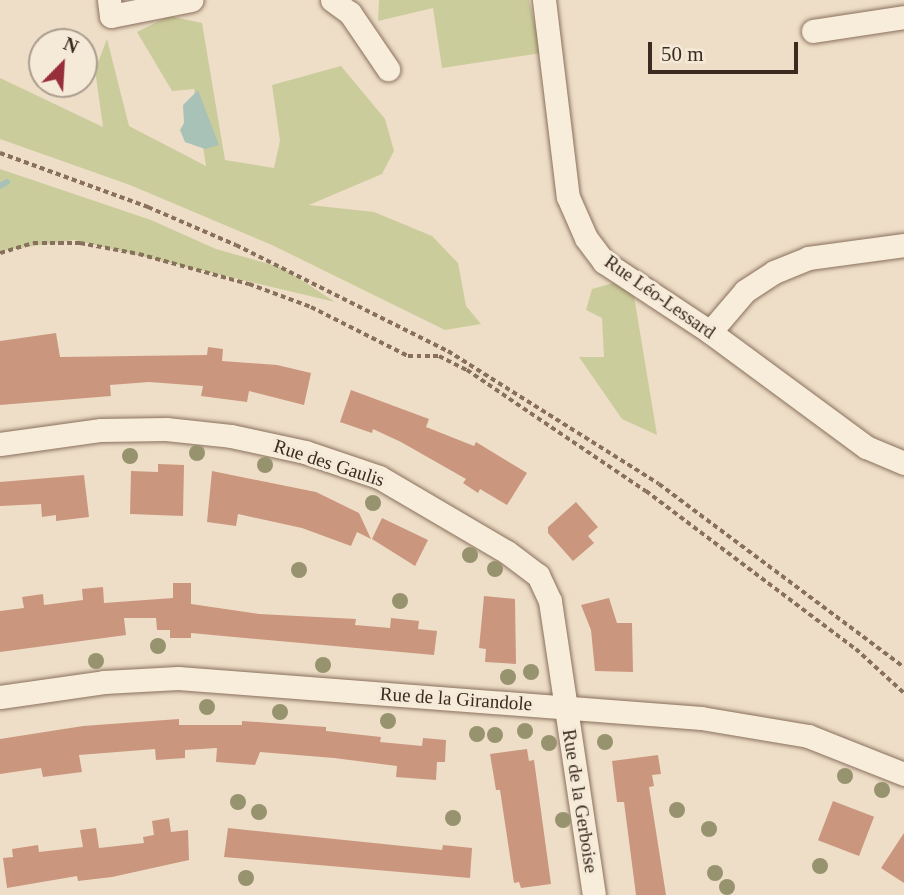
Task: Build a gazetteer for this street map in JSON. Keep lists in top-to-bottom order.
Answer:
{
  "streets": {
    "street": [
      "Rue Léo-Lessard",
      "Rue des Gaulis",
      "Rue de la Girandole",
      "Rue de la Gerboise"
    ]
  },
  "crossings": [
    ["Rue des Gaulis", "Rue de la Girandole"],
    ["Rue des Gaulis", "Rue de la Gerboise"],
    ["Rue de la Girandole", "Rue de la Gerboise"]
  ],
  "scale_bar": "50 m",
  "north": "top right"
}
